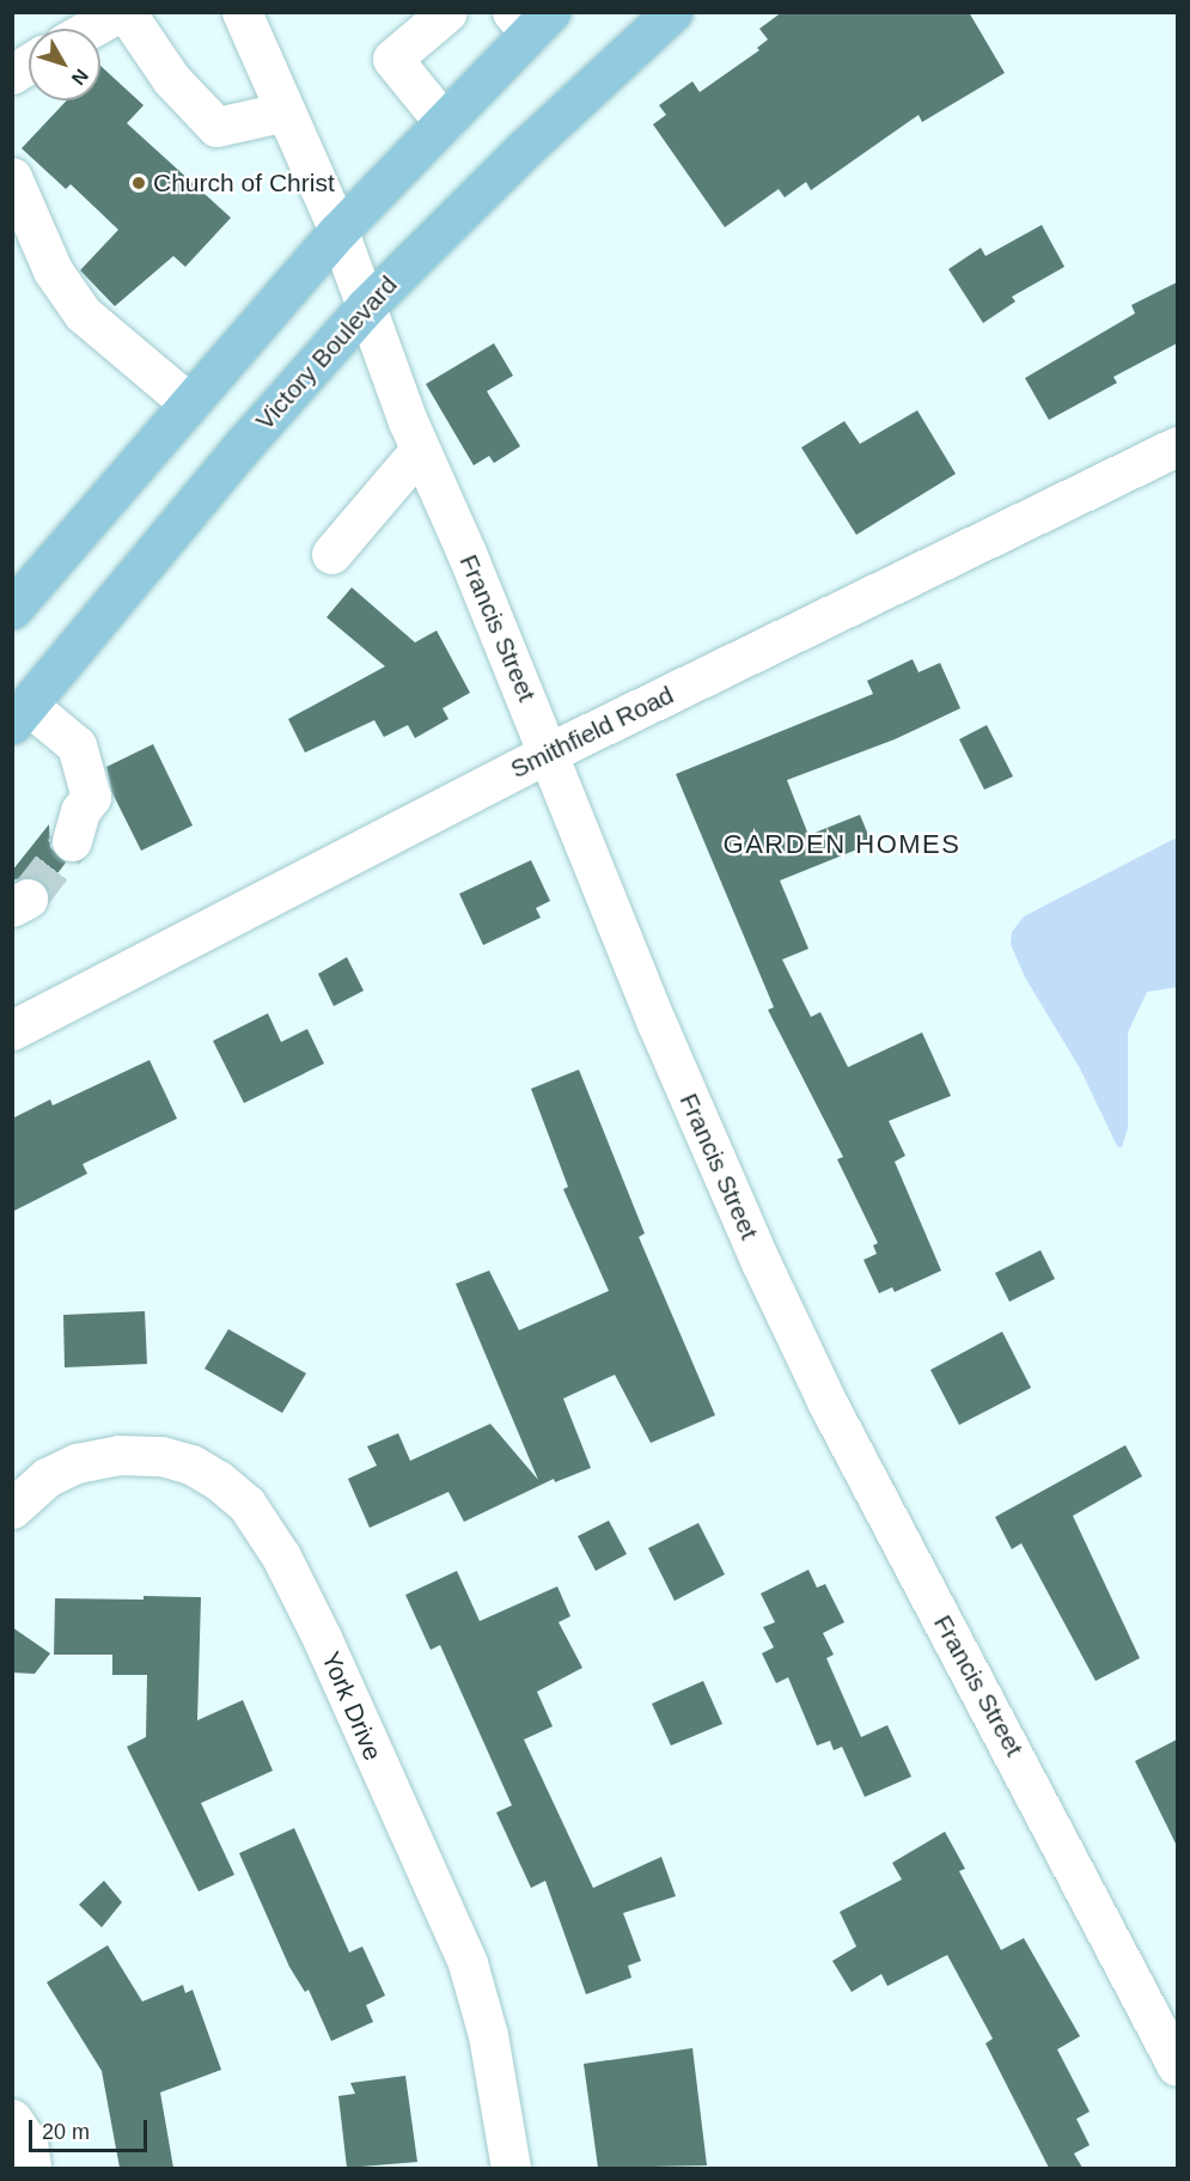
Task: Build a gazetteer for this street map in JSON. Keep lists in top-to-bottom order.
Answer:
{
  "streets": {
    "main road": ["Victory Boulevard"],
    "street": ["Francis Street", "Smithfield Road", "York Drive"]
  },
  "crossings": [
    ["Victory Boulevard", "Francis Street"],
    ["Francis Street", "Smithfield Road"]
  ],
  "districts": ["GARDEN HOMES"],
  "places": ["Church of Christ"],
  "scale_bar": "20 m",
  "north": "bottom right"
}
